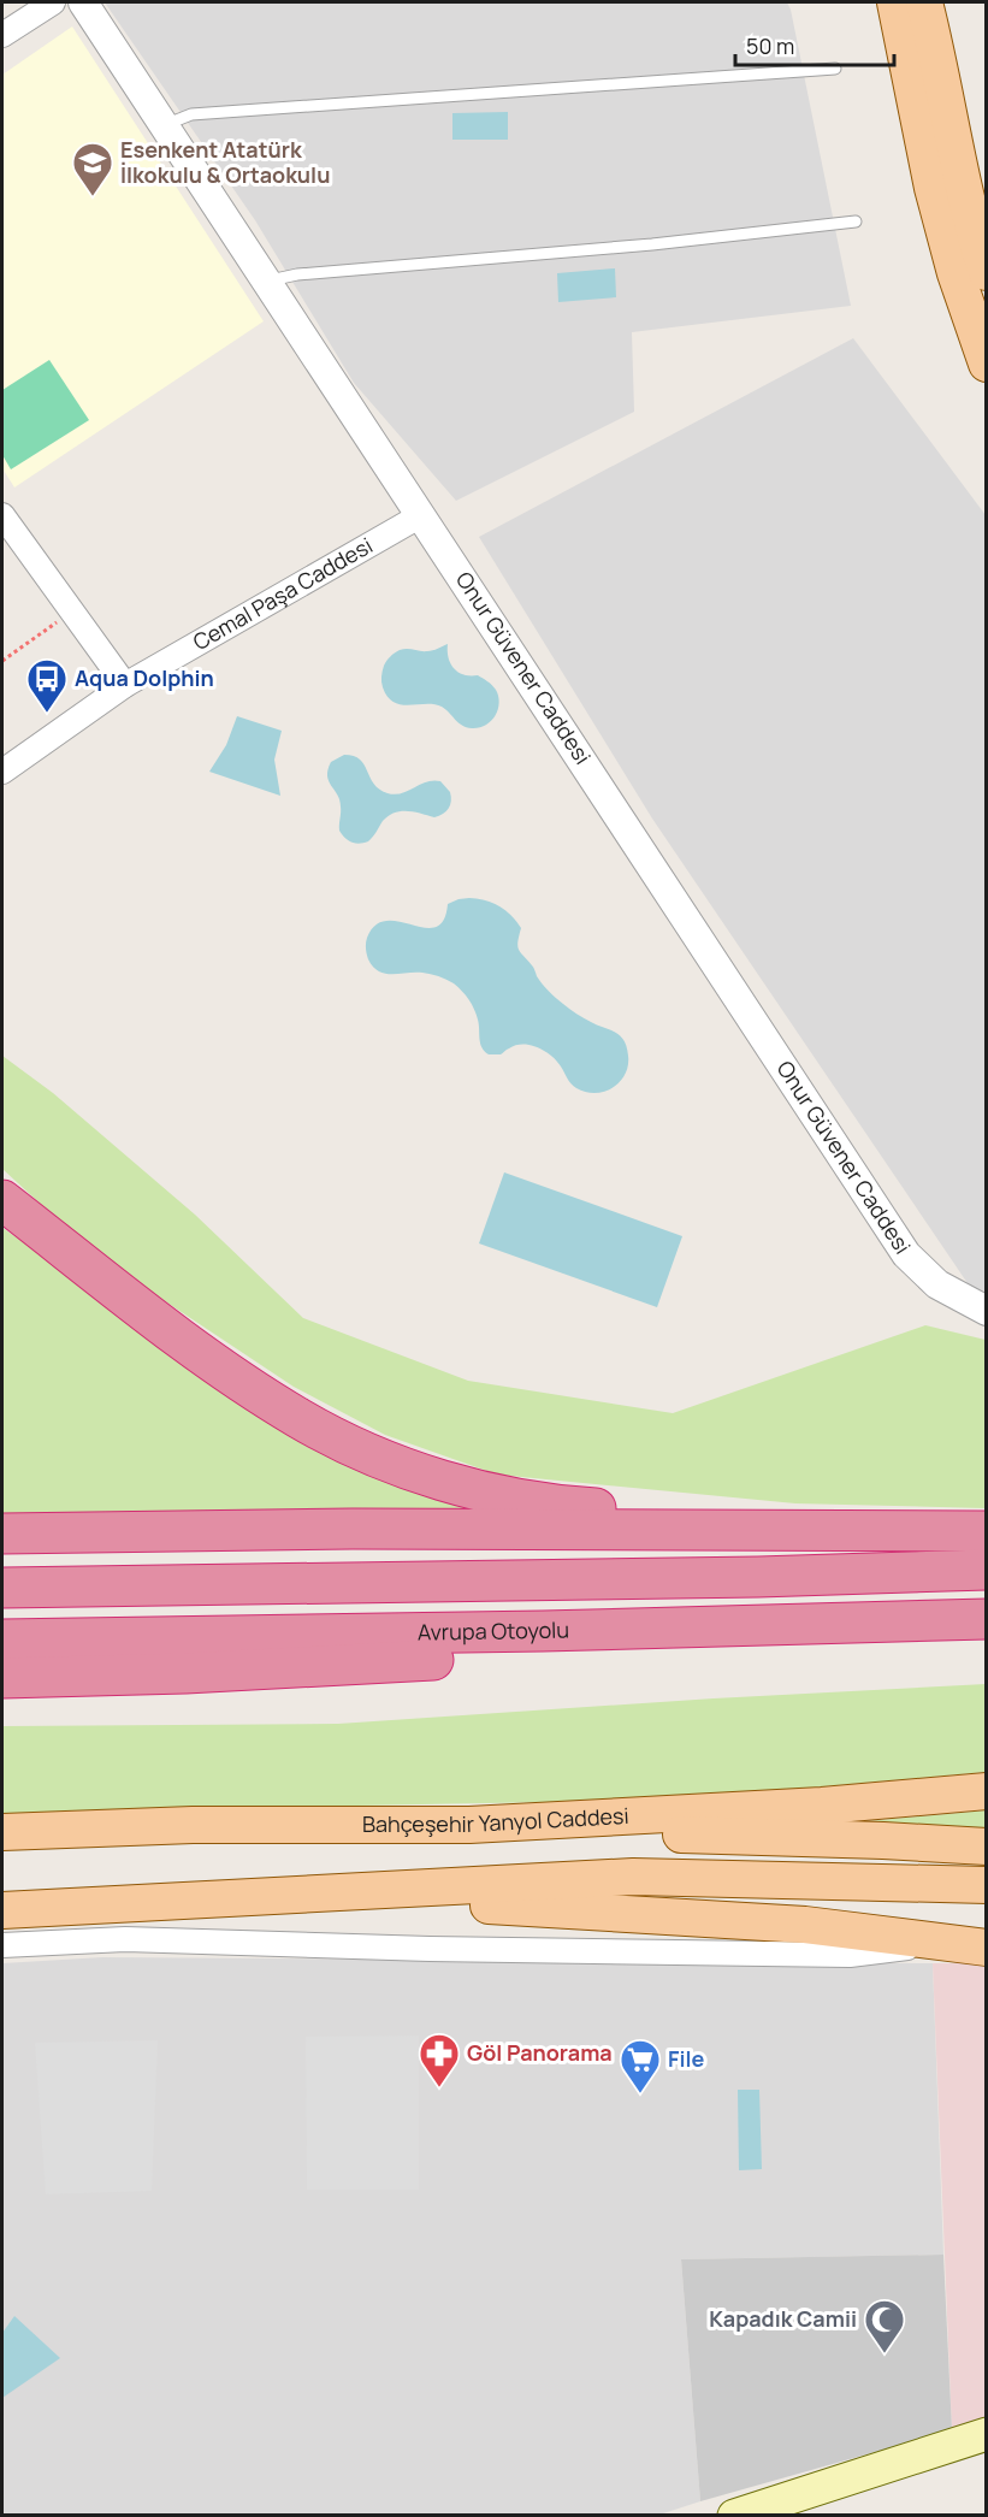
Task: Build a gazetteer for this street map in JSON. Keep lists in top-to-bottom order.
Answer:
{
  "streets": {
    "highway": ["Avrupa Otoyolu"],
    "main road": ["Bahçeşehir Yanyol Caddesi"],
    "street": ["Cemal Paşa Caddesi", "Onur Güvener Caddesi"]
  },
  "crossings": [
    ["Cemal Paşa Caddesi", "Onur Güvener Caddesi"]
  ],
  "places": {
    "school or university": ["Esenkent Atatürk İlkokulu & Ortaokulu"],
    "bus stop": ["Aqua Dolphin"],
    "pharmacy": ["Göl Panorama"],
    "supermarket": ["File"],
    "mosque": ["Kapadık Camii"]
  },
  "scale_bar": "50 m"
}
